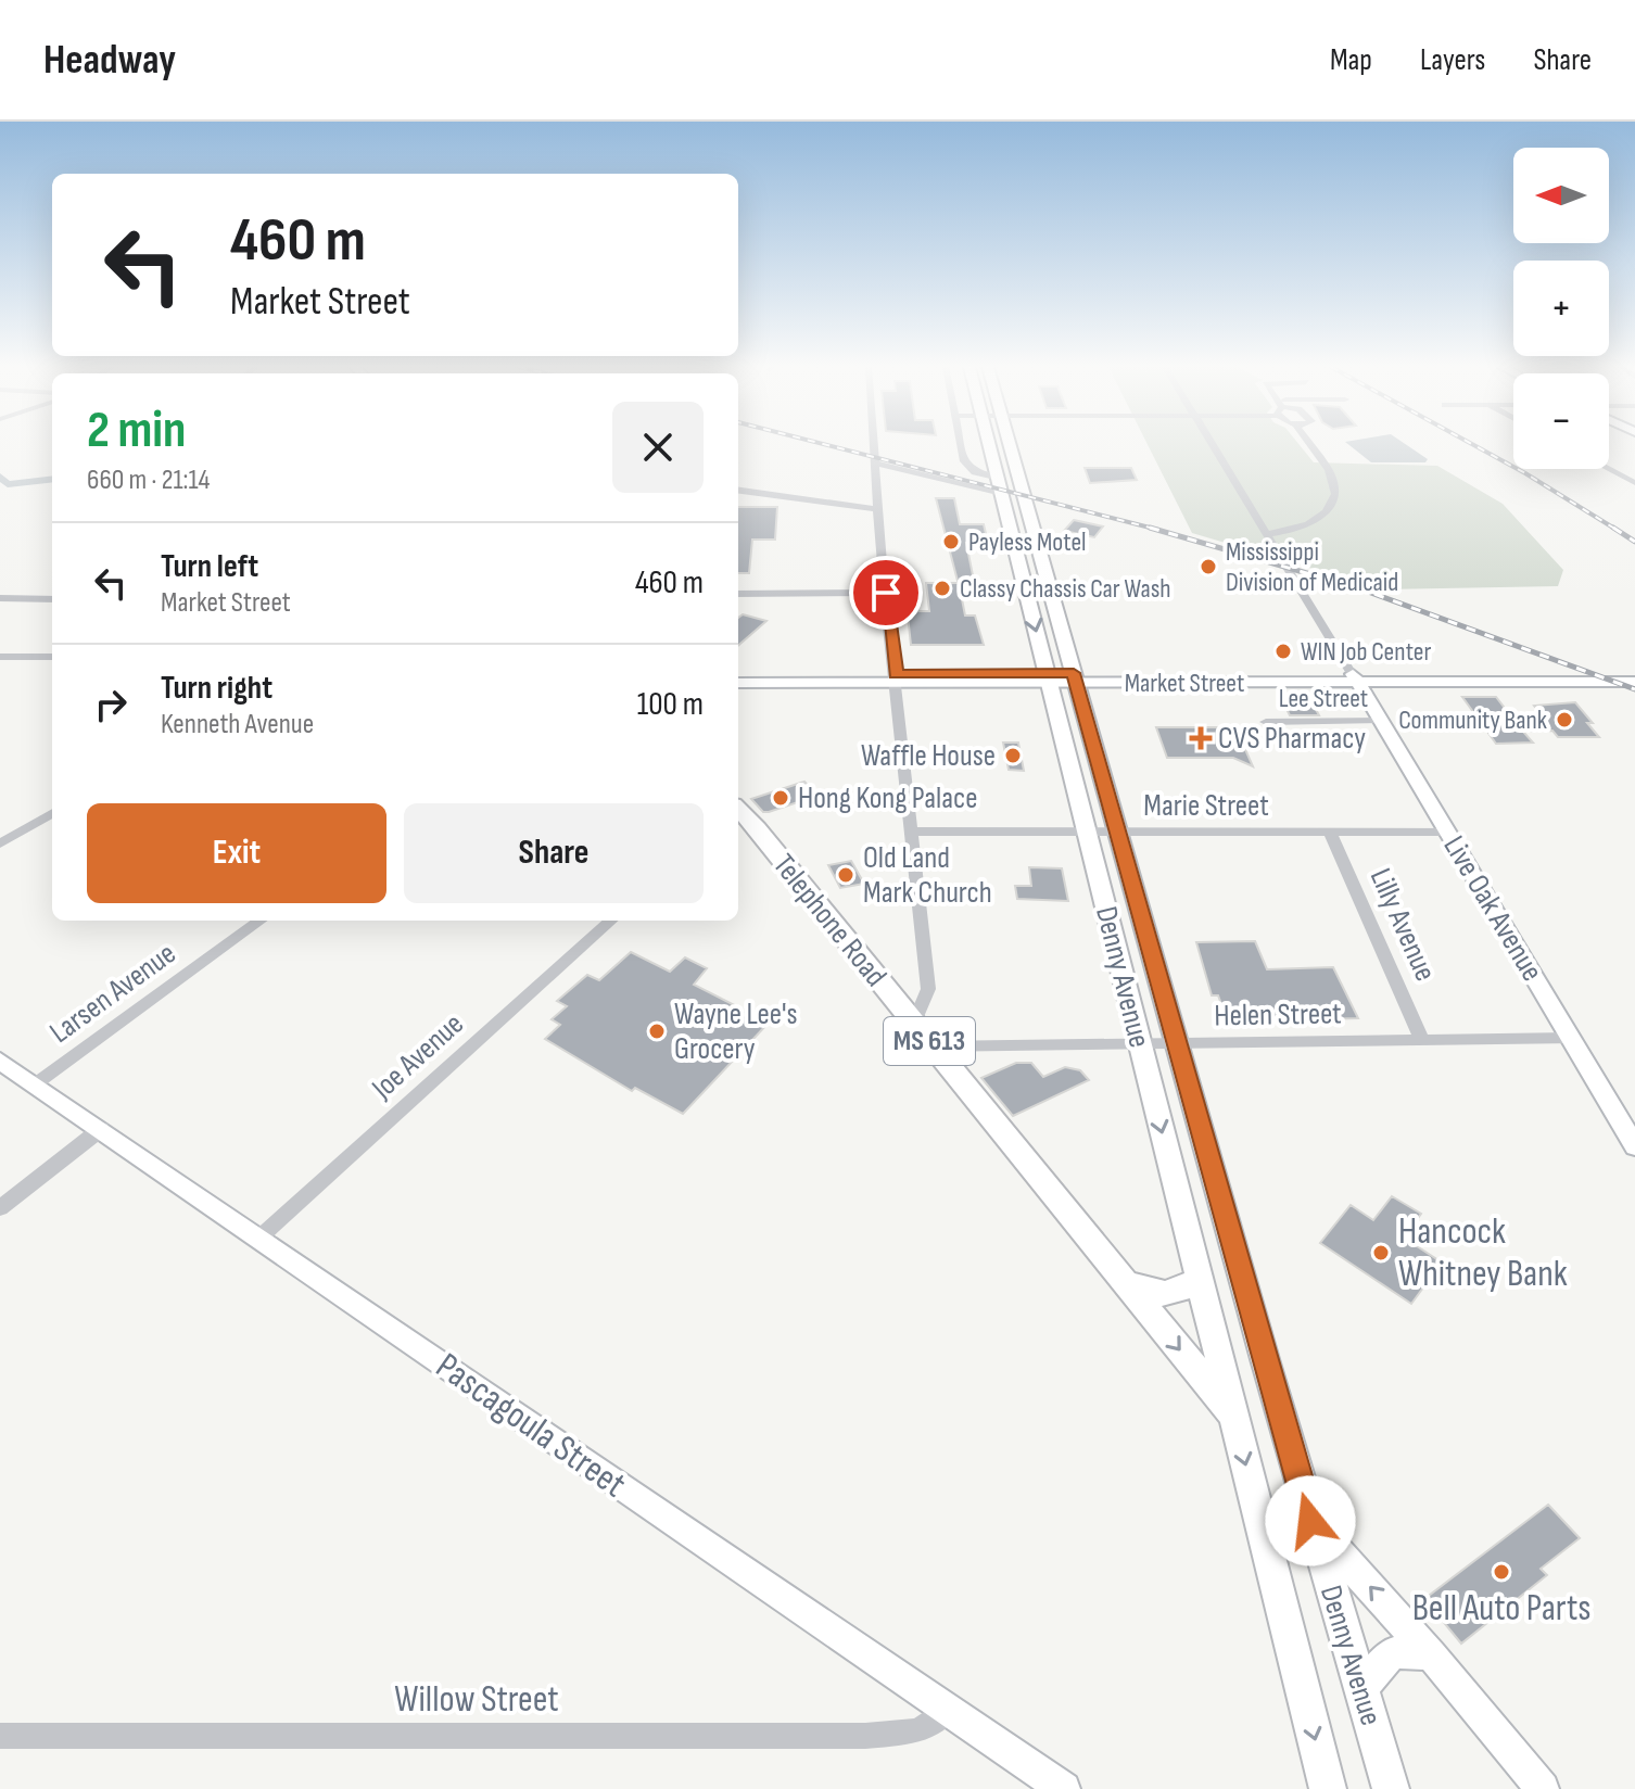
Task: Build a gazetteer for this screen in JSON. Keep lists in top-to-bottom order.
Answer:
{
  "streets": {
    "main road": ["Telephone Road", "Denny Avenue", "MS 613"],
    "street": [
      "Market Street",
      "Lee Street",
      "Marie Street",
      "Live Oak Avenue",
      "Lilly Avenue",
      "Larsen Avenue",
      "Helen Street",
      "Joe Avenue",
      "Pascagoula Street",
      "Willow Street"
    ]
  },
  "crossings": [
    ["Market Street", "Live Oak Avenue"],
    ["Market Street", "Denny Avenue"],
    ["Lee Street", "Live Oak Avenue"],
    ["Marie Street", "Live Oak Avenue"],
    ["Marie Street", "Lilly Avenue"],
    ["Marie Street", "Denny Avenue"],
    ["Live Oak Avenue", "Helen Street"],
    ["Telephone Road", "Denny Avenue"],
    ["Telephone Road", "Helen Street"],
    ["Lilly Avenue", "Helen Street"],
    ["Denny Avenue", "Helen Street"],
    ["Larsen Avenue", "Pascagoula Street"],
    ["Joe Avenue", "Pascagoula Street"],
    ["Pascagoula Street", "Willow Street"]
  ],
  "places": {
    "other": [
      "Payless Motel",
      "Mississippi Division of Medicaid",
      "Classy Chassis Car Wash",
      "WIN Job Center",
      "Community Bank",
      "Waffle House",
      "Hong Kong Palace",
      "Old Land Mark Church",
      "Wayne Lee's Grocery",
      "Hancock Whitney Bank",
      "Bell Auto Parts"
    ],
    "health": ["CVS Pharmacy"]
  },
  "north": "left",
  "page": {
    "header": "Headway",
    "nav": ["Map", "Layers", "Share"],
    "map_buttons": ["+", "−"],
    "turn": ["460 m", "Market Street"],
    "heading": ["2 min", "660 m · 21:14"],
    "list": [
      {
        "name": "Turn left",
        "note": "Market Street",
        "value": "460 m"
      },
      {
        "name": "Turn right",
        "note": "Kenneth Avenue",
        "value": "100 m"
      }
    ],
    "buttons": ["Exit", "Share"]
  }
}
